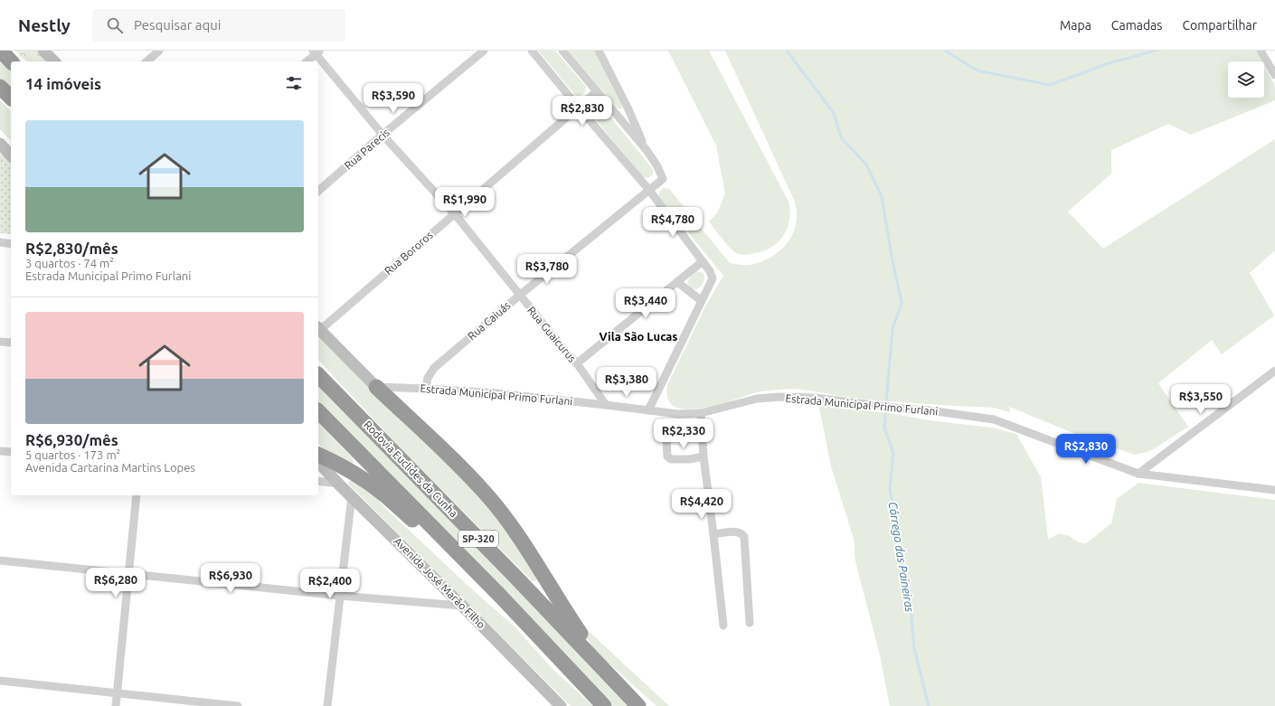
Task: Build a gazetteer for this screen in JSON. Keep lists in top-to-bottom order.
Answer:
{
  "streets": {
    "highway": ["Rodovia Euclides da Cunha", "SP-320"],
    "main road": ["Avenida José Marão Filho"],
    "street": [
      "Rua Parecis",
      "Rua Bororos",
      "Rua Caiuás",
      "Rua Guaicurus",
      "Estrada Municipal Primo Furlani"
    ]
  },
  "crossings": [
    ["Rua Parecis", "Rua Guaicurus"],
    ["Rua Bororos", "Rua Guaicurus"],
    ["Rua Caiuás", "Rua Guaicurus"],
    ["Rua Caiuás", "Estrada Municipal Primo Furlani"],
    ["Rua Guaicurus", "Estrada Municipal Primo Furlani"]
  ],
  "districts": ["Vila São Lucas"],
  "water": ["Córrego das Paineiras"],
  "page": {
    "header": "Nestly",
    "search": "Pesquisar aqui",
    "nav": ["Mapa", "Camadas", "Compartilhar"],
    "heading": "14 imóveis",
    "price": [
      "R$3,590",
      "R$2,830",
      "R$1,990",
      "R$4,780",
      "R$3,780",
      "R$3,440",
      "R$3,380",
      "R$3,550",
      "R$2,330",
      "R$2,830",
      "R$4,420",
      "R$6,930",
      "R$6,280",
      "R$2,400"
    ],
    "list": [
      {
        "name": "R$2,830/mês",
        "note": "3 quartos · 74 m² · Estrada Municipal Primo Furlani"
      },
      {
        "name": "R$6,930/mês",
        "note": "5 quartos · 173 m² · Avenida Cartarina Martins Lopes"
      }
    ]
  }
}
